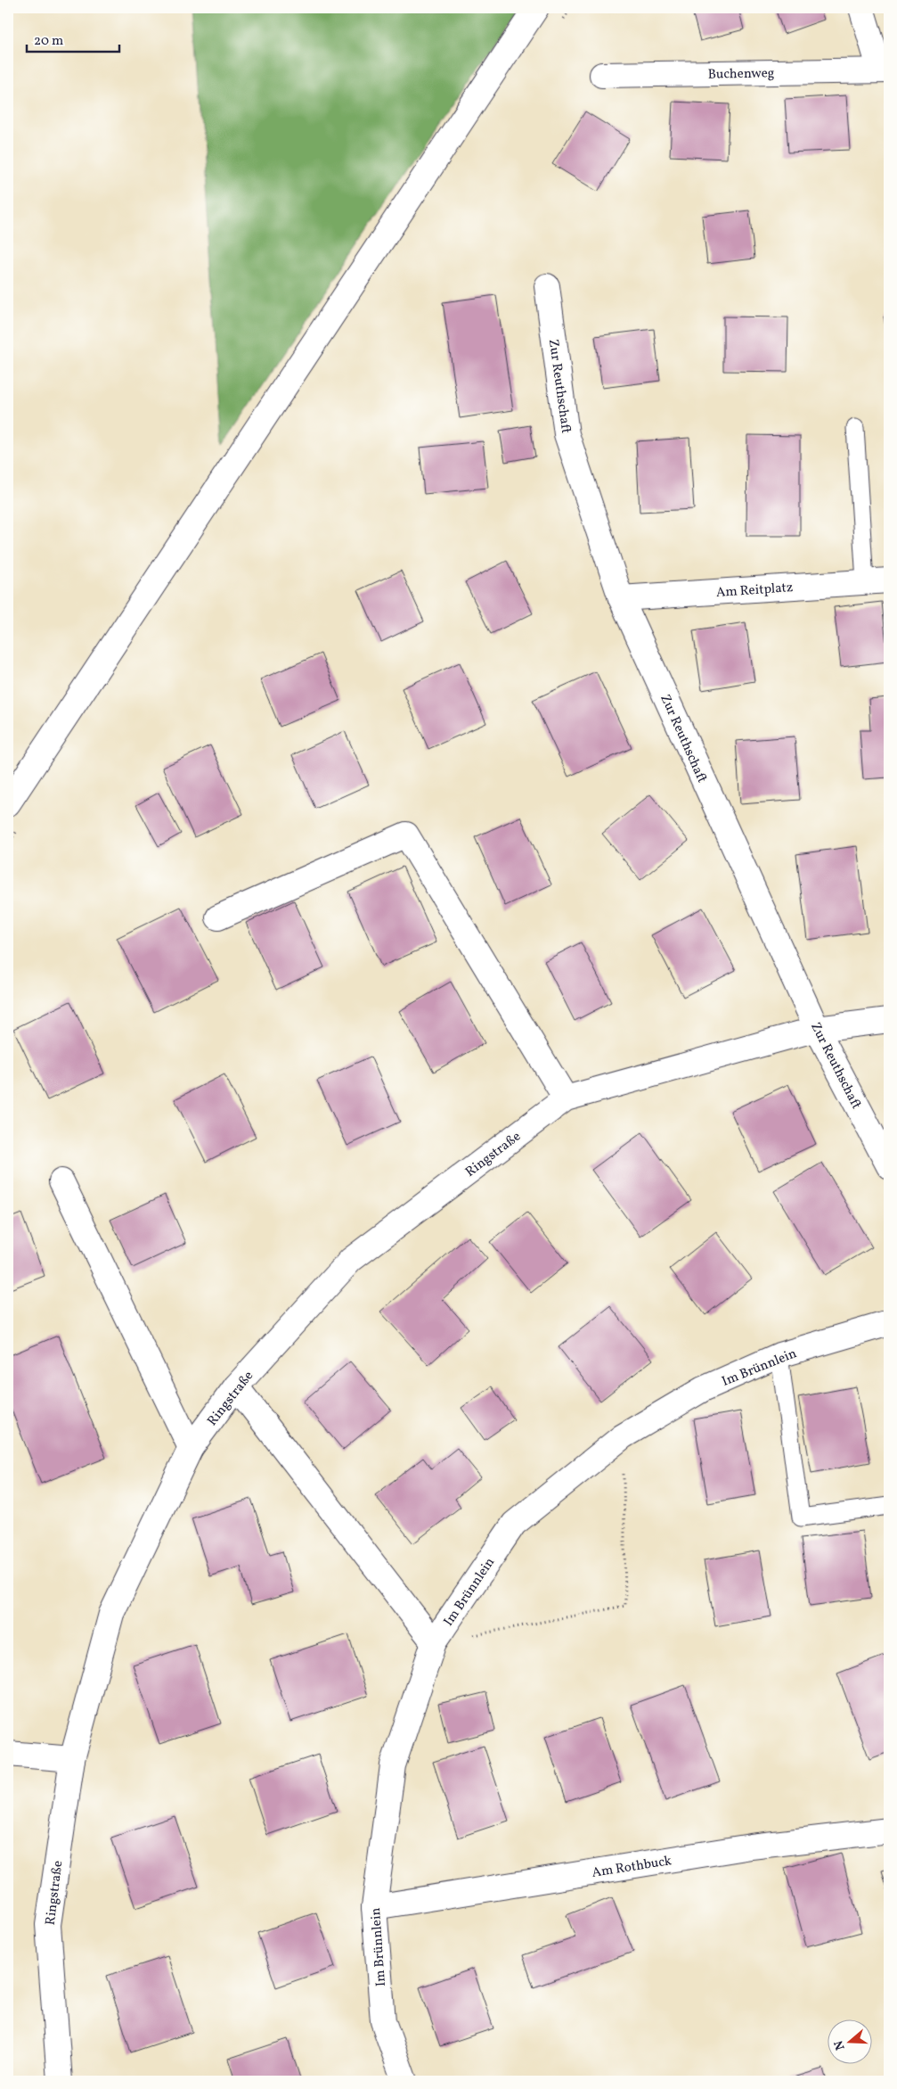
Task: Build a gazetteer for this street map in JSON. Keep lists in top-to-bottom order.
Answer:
{
  "streets": {
    "street": [
      "Buchenweg",
      "Zur Reuthschaft",
      "Am Reitplatz",
      "Ringstraße",
      "Im Brünnlein",
      "Am Rothbuck"
    ]
  },
  "crossings": [
    ["Zur Reuthschaft", "Am Reitplatz"],
    ["Zur Reuthschaft", "Ringstraße"],
    ["Im Brünnlein", "Am Rothbuck"]
  ],
  "scale_bar": "20 m",
  "north": "left"
}
